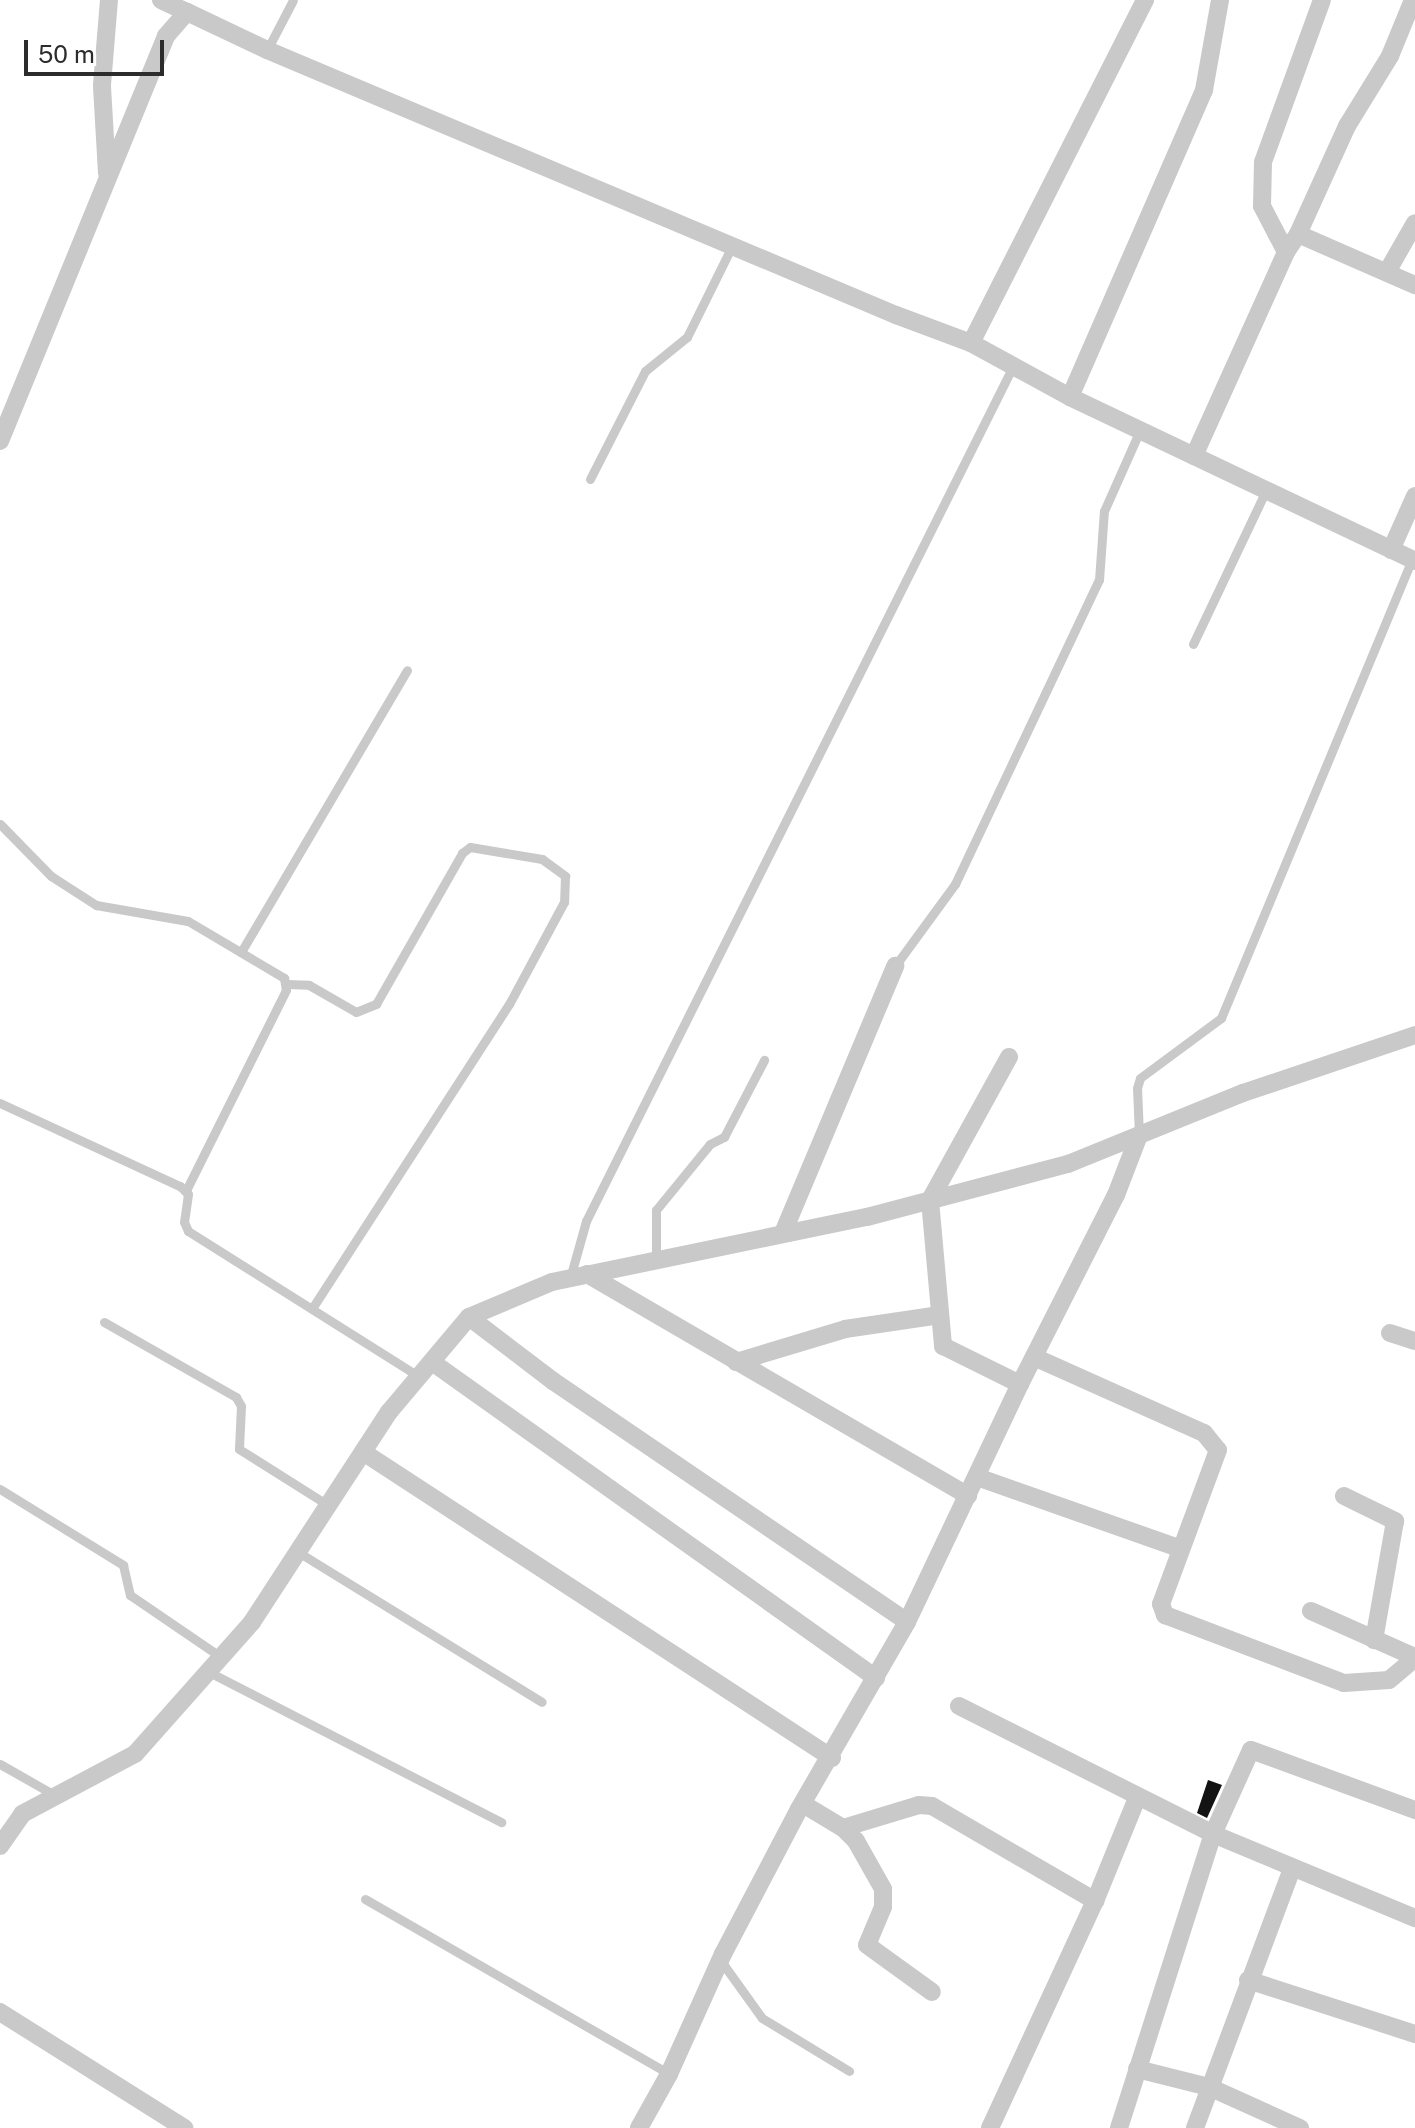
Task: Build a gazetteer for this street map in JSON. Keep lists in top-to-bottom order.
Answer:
{
  "scale_bar": "50 m"
}
